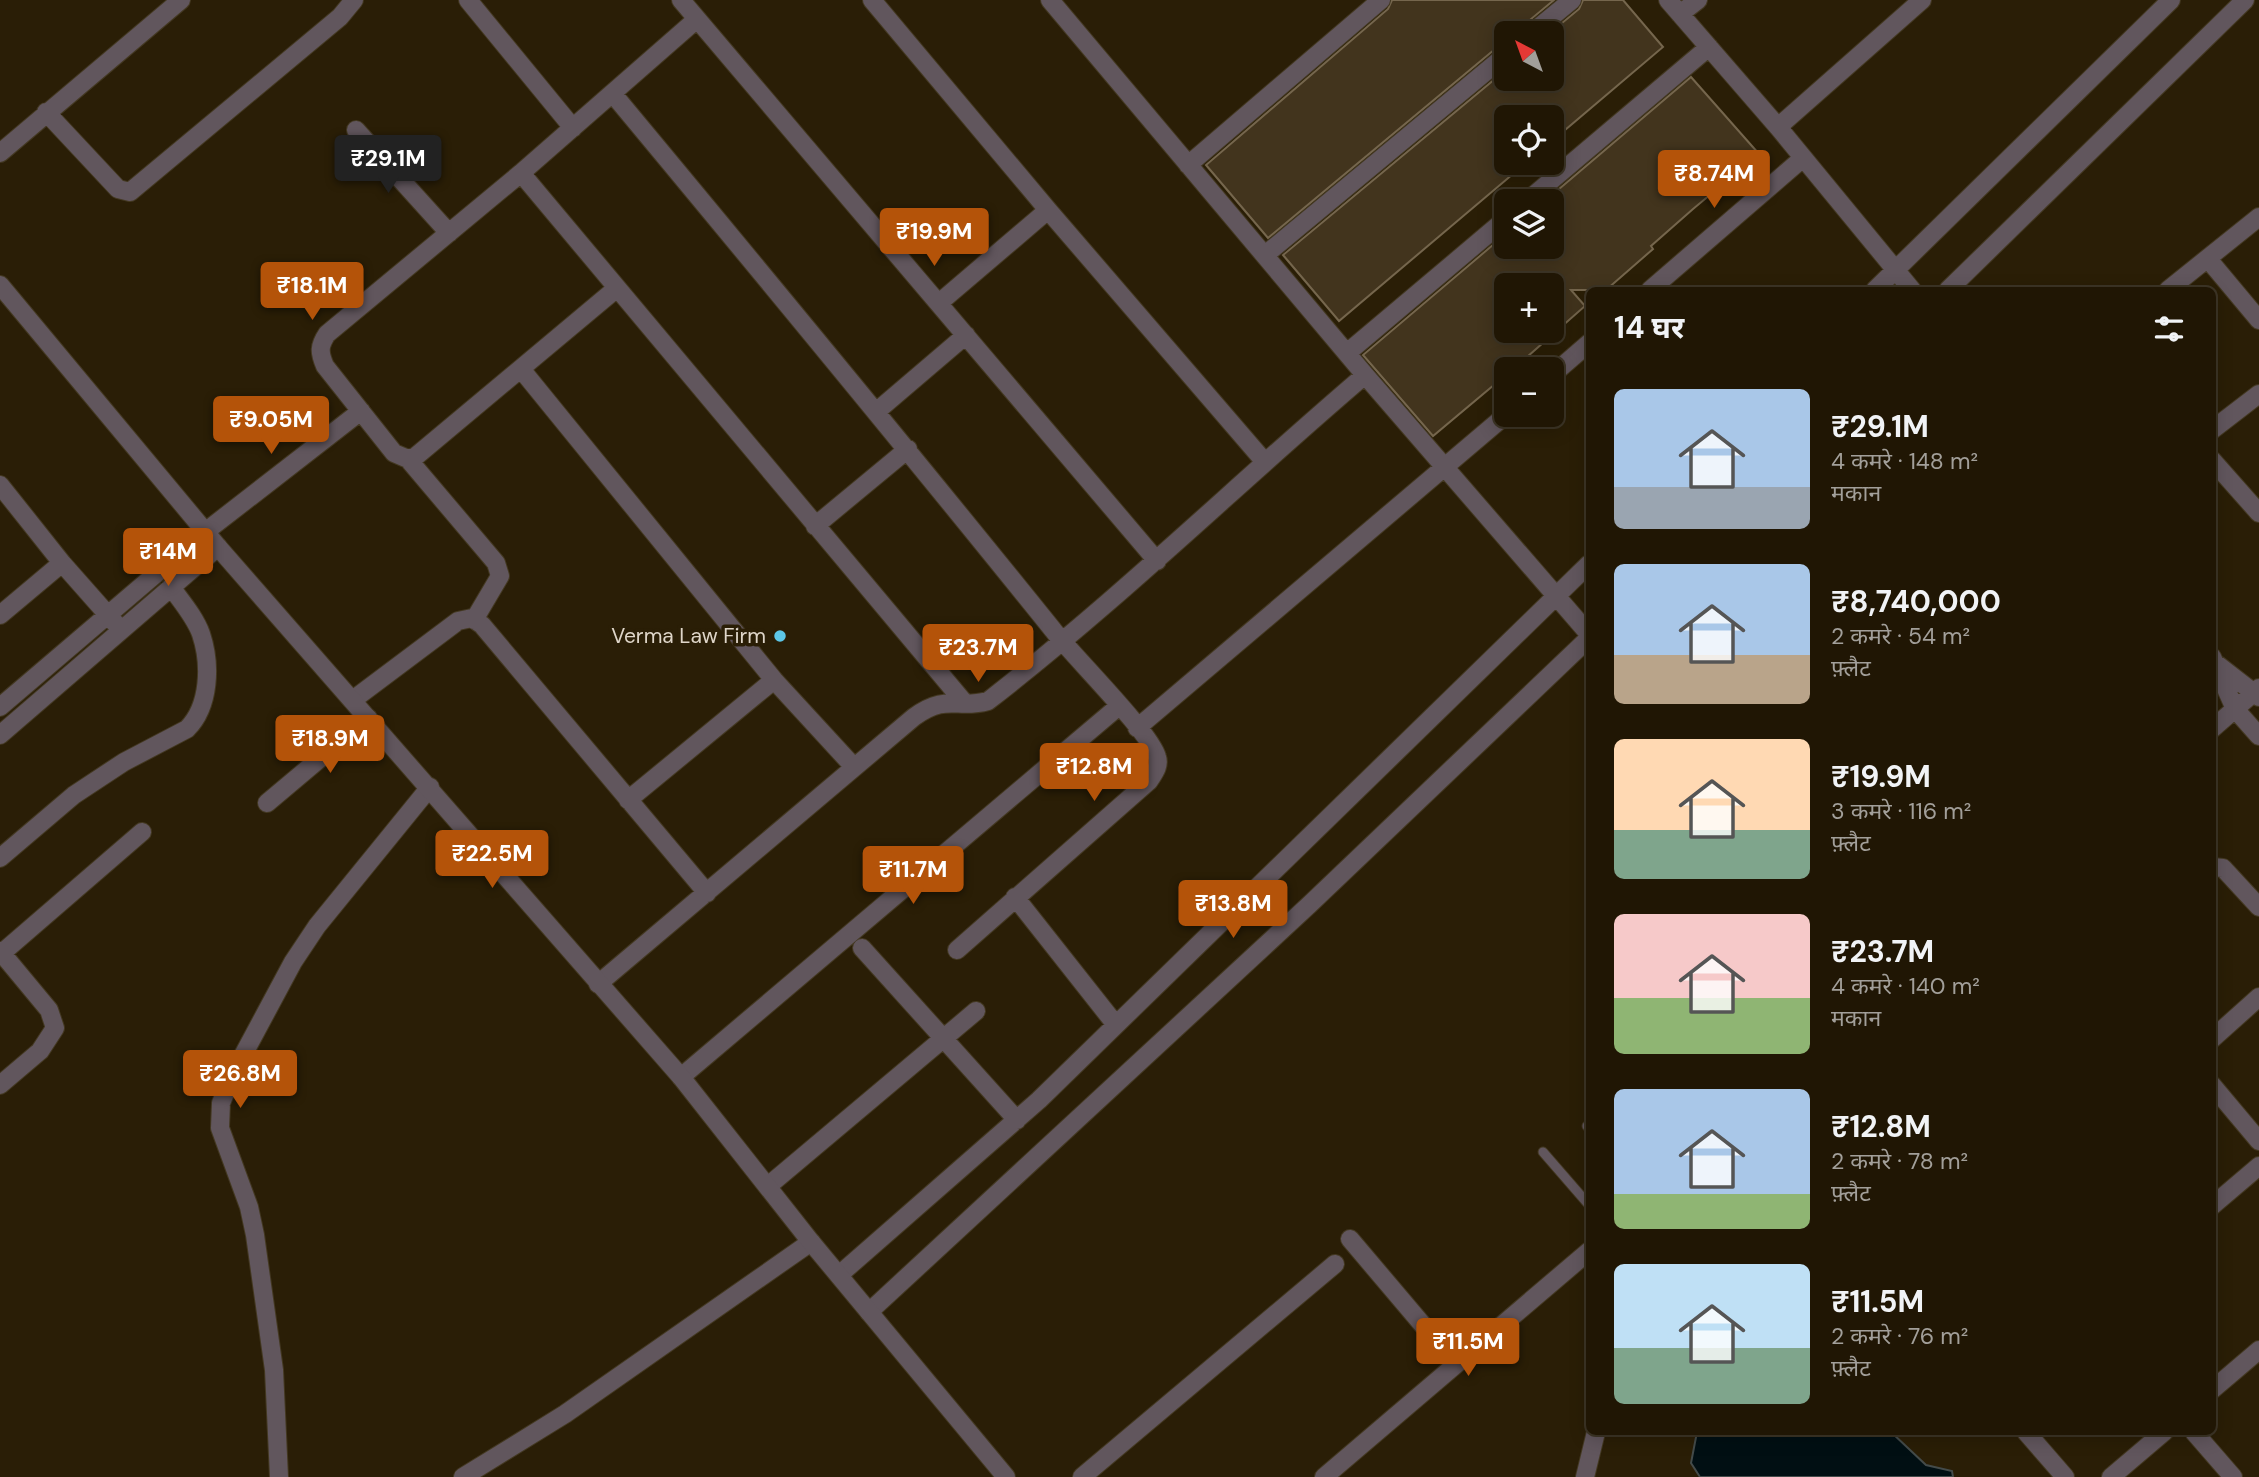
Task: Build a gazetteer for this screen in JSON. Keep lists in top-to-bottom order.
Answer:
{
  "places": ["Verma Law Firm"],
  "north": "top left",
  "page": {
    "map_buttons": ["+", "−"],
    "price": [
      "₹29.1M",
      "₹8.74M",
      "₹19.9M",
      "₹18.1M",
      "₹9.05M",
      "₹14M",
      "₹23.7M",
      "₹18.9M",
      "₹12.8M",
      "₹22.5M",
      "₹11.7M",
      "₹13.8M",
      "₹26.8M",
      "₹11.5M"
    ],
    "heading": "14 घर",
    "list": [
      {
        "name": "₹29.1M",
        "note": "4 कमरे · 148 m² · मकान"
      },
      {
        "name": "₹8,740,000",
        "note": "2 कमरे · 54 m² · फ़्लैट"
      },
      {
        "name": "₹19.9M",
        "note": "3 कमरे · 116 m² · फ़्लैट"
      },
      {
        "name": "₹23.7M",
        "note": "4 कमरे · 140 m² · मकान"
      },
      {
        "name": "₹12.8M",
        "note": "2 कमरे · 78 m² · फ़्लैट"
      },
      {
        "name": "₹11.5M",
        "note": "2 कमरे · 76 m² · फ़्लैट"
      }
    ]
  }
}
